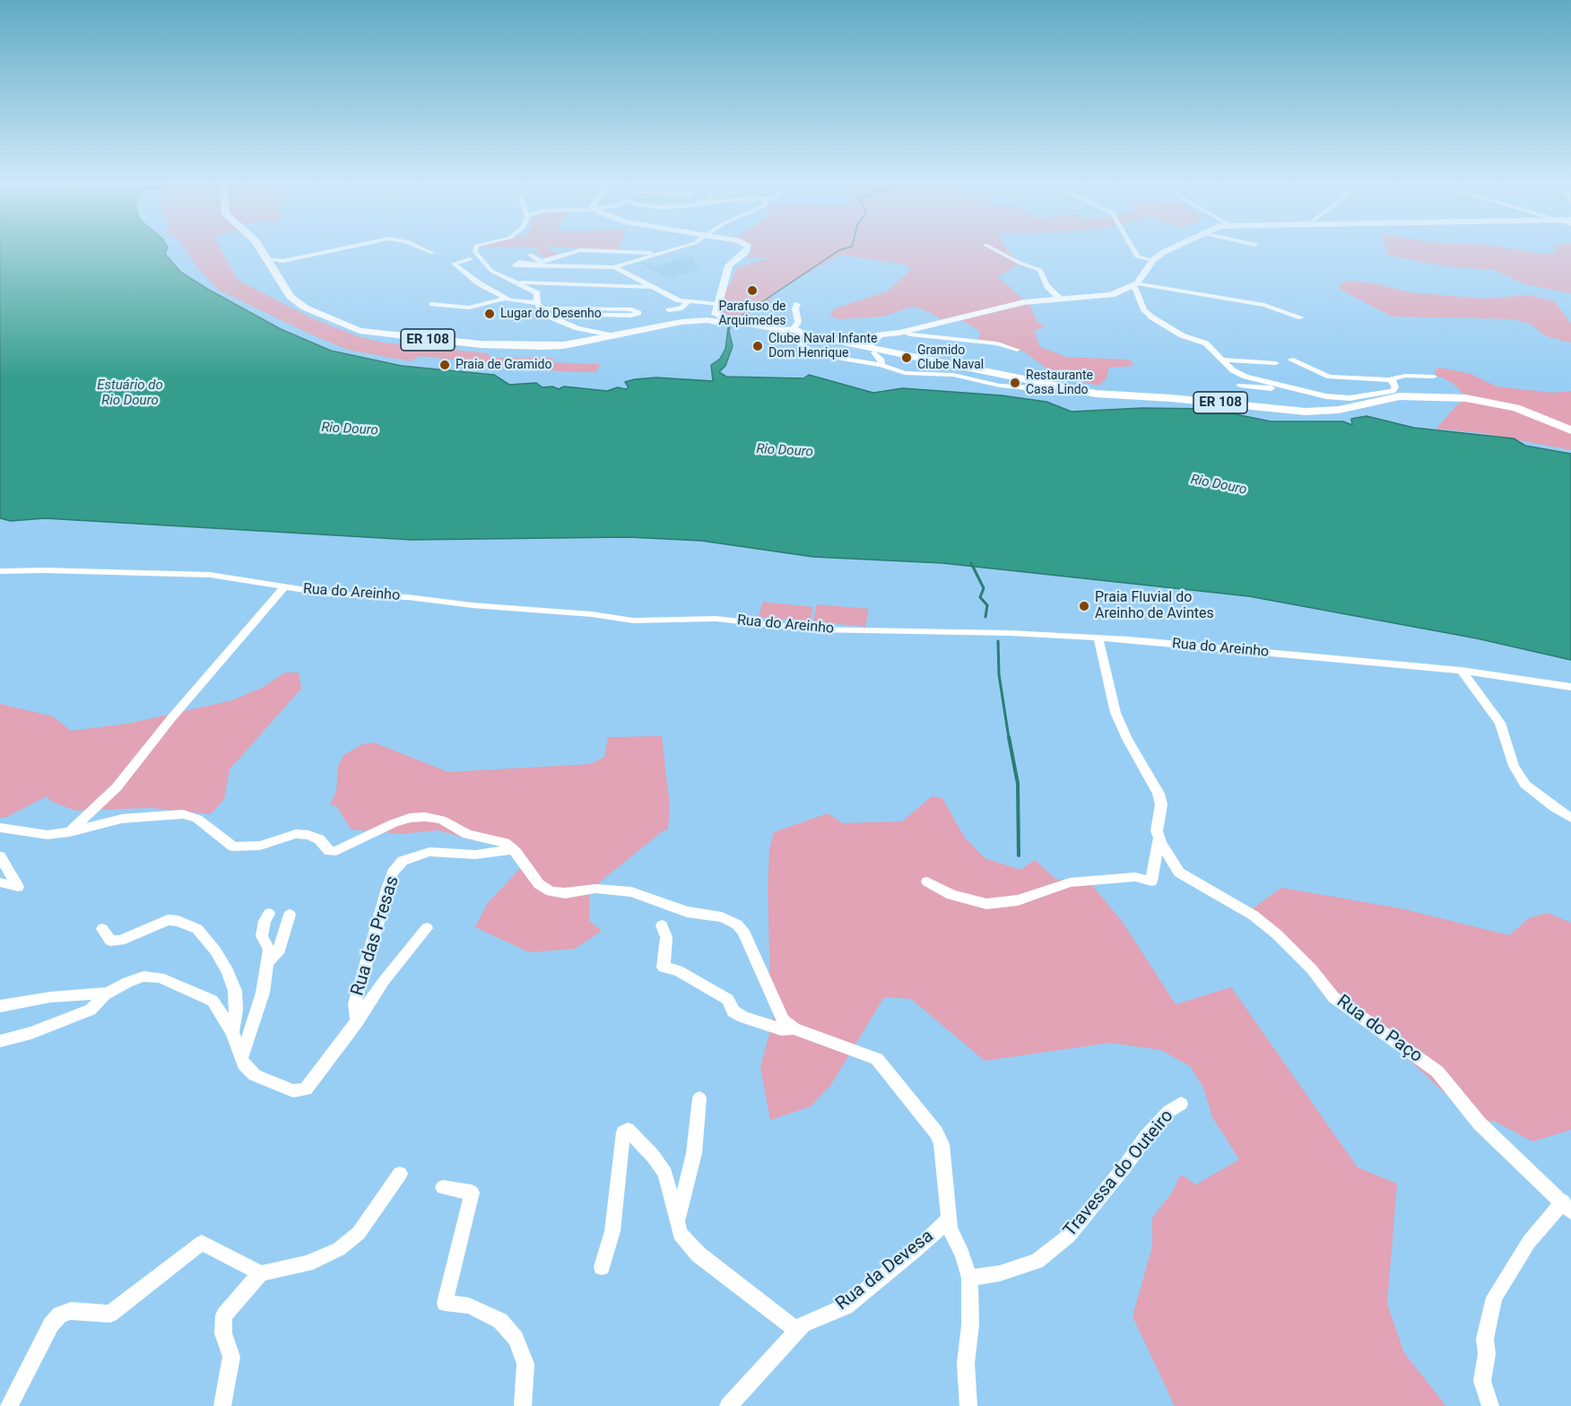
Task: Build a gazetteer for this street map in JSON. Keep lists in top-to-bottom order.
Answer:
{
  "streets": {
    "main road": ["ER 108"],
    "street": [
      "Rua do Areinho",
      "Rua das Presas",
      "Rua do Paço",
      "Travessa do Outeiro",
      "Rua da Devesa"
    ]
  },
  "crossings": [
    ["Rua do Areinho", "Rua do Paço"]
  ],
  "water": ["Estuário do Rio Douro", "Rio Douro"],
  "places": [
    "Parafuso de Arquimedes",
    "Lugar do Desenho",
    "Clube Naval Infante Dom Henrique",
    "Gramido Clube Naval",
    "Praia de Gramido",
    "Restaurante Casa Lindo",
    "Praia Fluvial do Areinho de Avintes"
  ]
}
